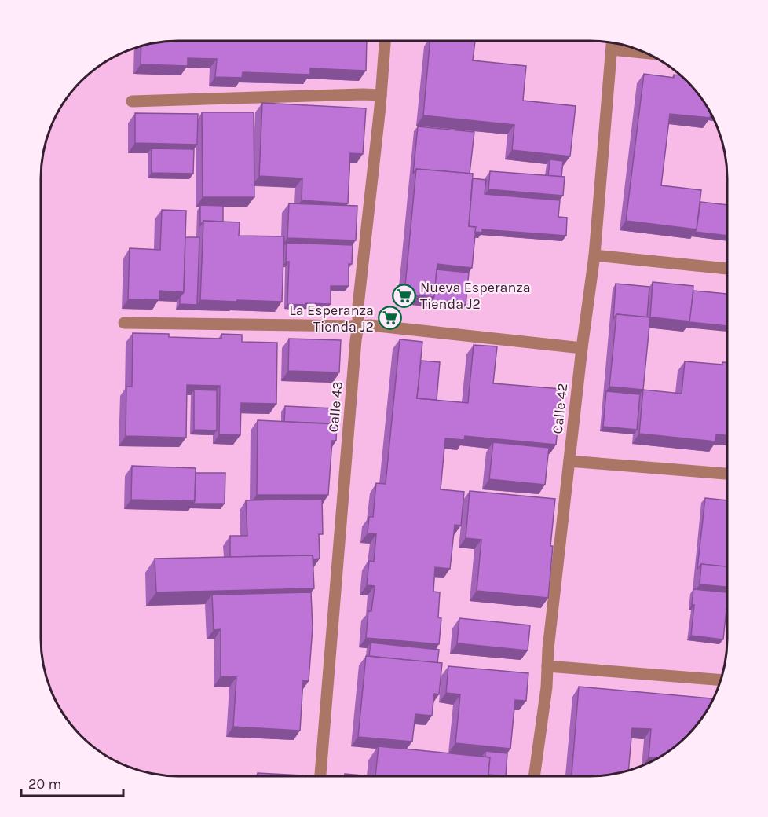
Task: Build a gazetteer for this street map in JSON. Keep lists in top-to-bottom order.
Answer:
{
  "streets": {
    "street": ["Calle 43", "Calle 42"]
  },
  "places": {
    "supermarket": ["Nueva Esperanza Tienda J2", "La Esperanza Tienda J2"]
  },
  "scale_bar": "20 m"
}
